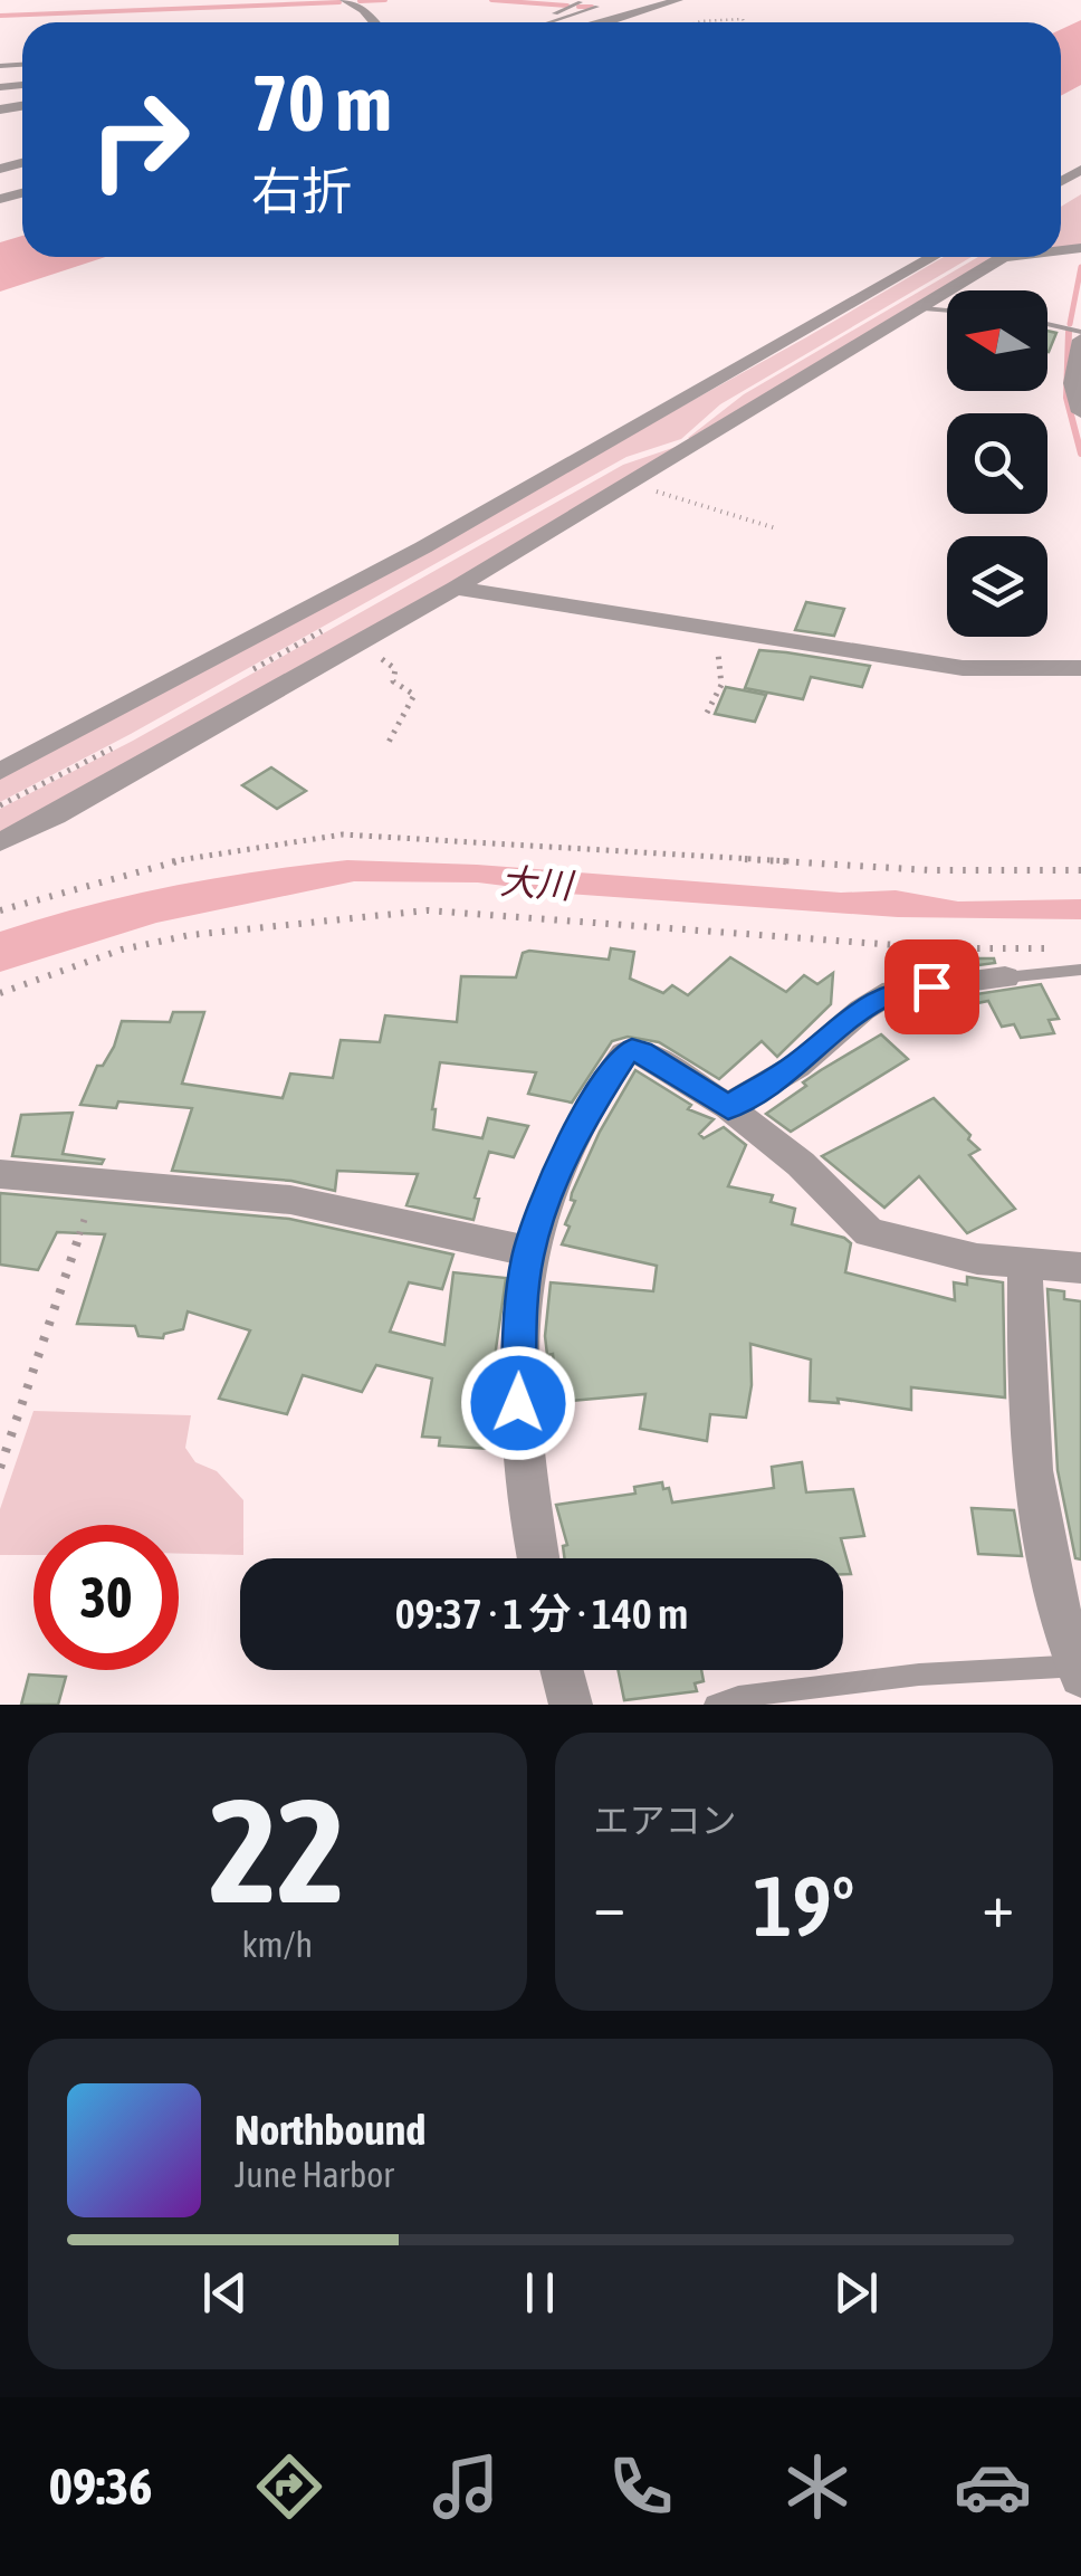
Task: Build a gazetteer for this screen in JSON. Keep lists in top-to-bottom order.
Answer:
{
  "water": ["大川"],
  "north": "left",
  "page": {
    "turn": ["70 m", "右折"],
    "limit": "30",
    "trip": "09:37 · 1 分 · 140 m",
    "tile": [
      ["22", "km/h"],
      "エアコン"
    ],
    "heat": ["−", "19°", "+"],
    "song": ["Northbound", "June Harbor"],
    "tabs": "09:36"
  }
}
